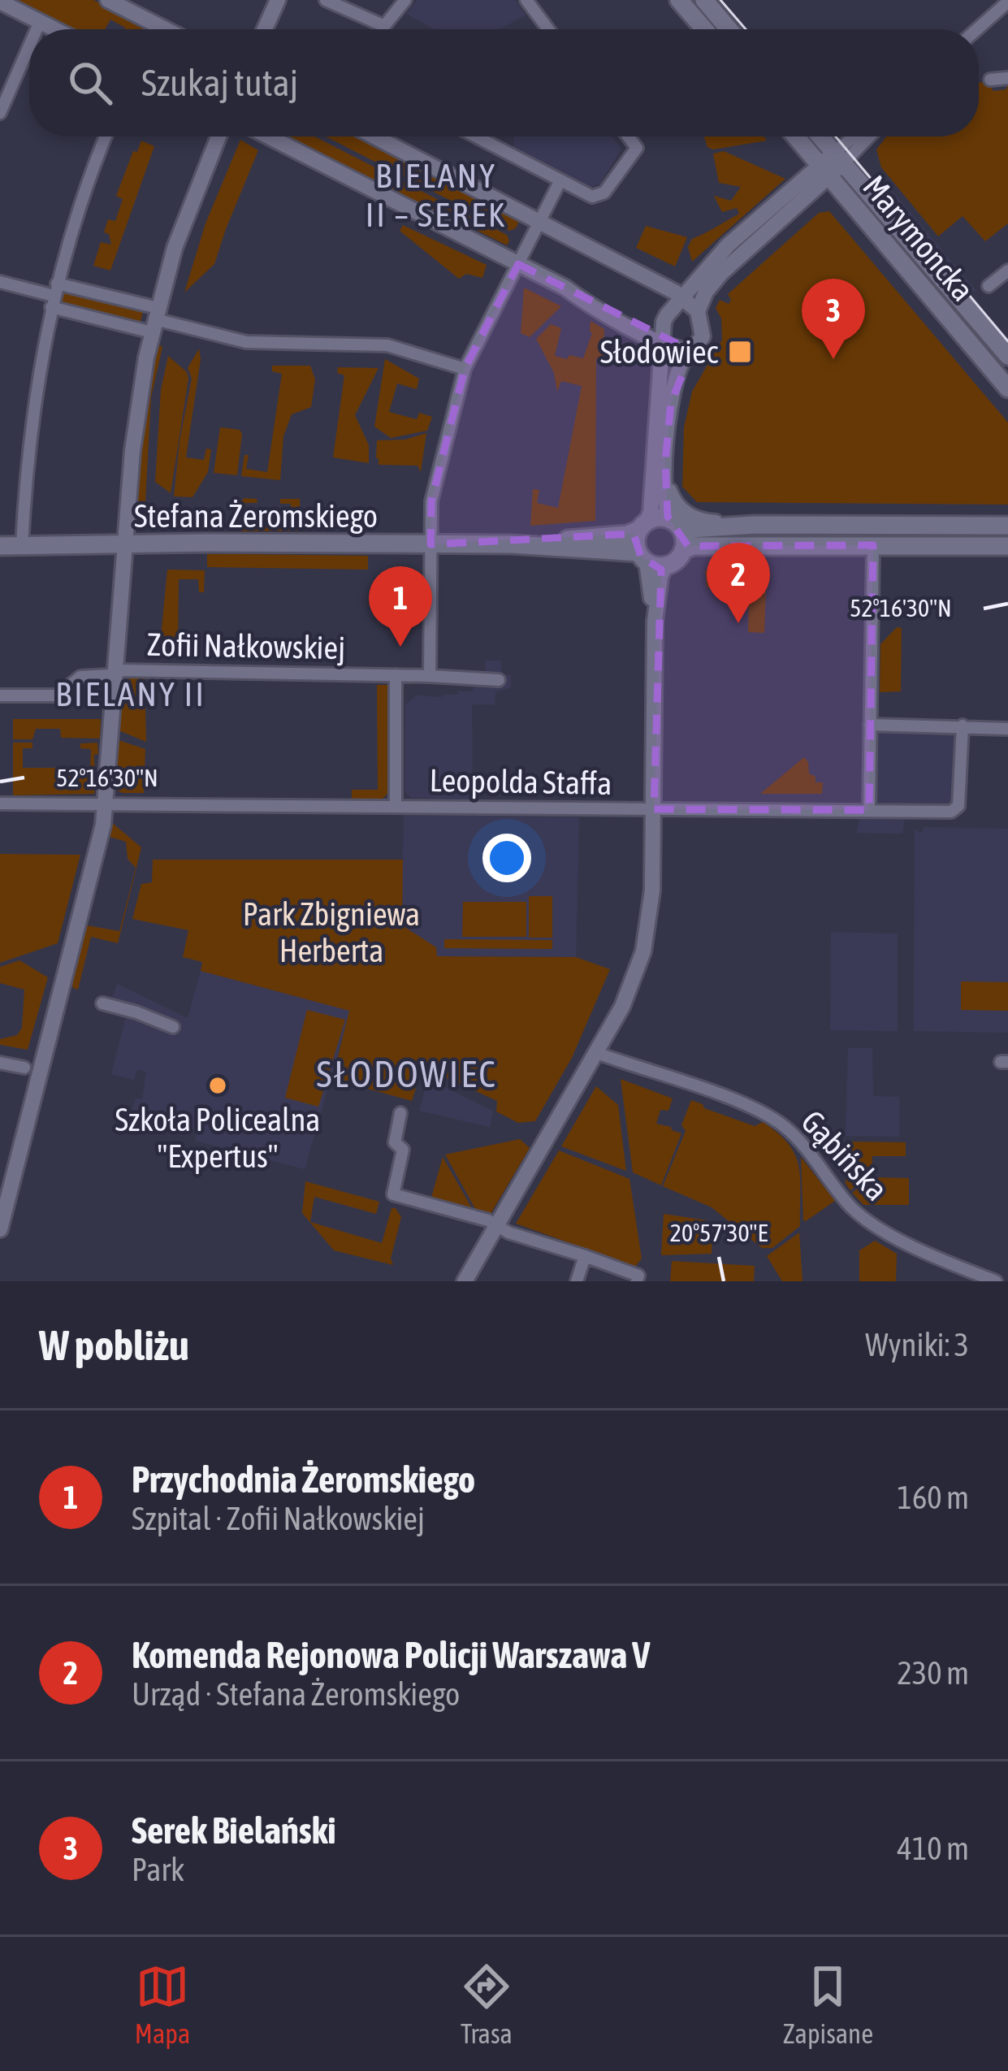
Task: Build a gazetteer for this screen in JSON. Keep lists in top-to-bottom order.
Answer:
{
  "streets": {
    "main road": ["Marymoncka", "Stefana Żeromskiego"],
    "street": ["Zofii Nałkowskiej", "Leopolda Staffa", "Gąbińska"]
  },
  "districts": ["BIELANY II – SEREK", "BIELANY II", "SŁODOWIEC"],
  "parks": ["Park Zbigniewa Herberta"],
  "places": {
    "transit": ["Słodowiec"],
    "other": ["Szkoła Policealna \"Expertus\""]
  },
  "page": {
    "search": "Szukaj tutaj",
    "pins": ["3", "2", "1"],
    "heading": ["W pobliżu", "Wyniki: 3"],
    "list": [
      {
        "mark": "1",
        "name": "Przychodnia Żeromskiego",
        "note": "Szpital · Zofii Nałkowskiej",
        "value": "160 m"
      },
      {
        "mark": "2",
        "name": "Komenda Rejonowa Policji Warszawa V",
        "note": "Urząd · Stefana Żeromskiego",
        "value": "230 m"
      },
      {
        "mark": "3",
        "name": "Serek Bielański",
        "note": "Park",
        "value": "410 m"
      }
    ],
    "nav": ["Mapa", "Trasa", "Zapisane"]
  },
  "coordinates": ["52°16'30\"N", "20°57'30\"E"]
}
